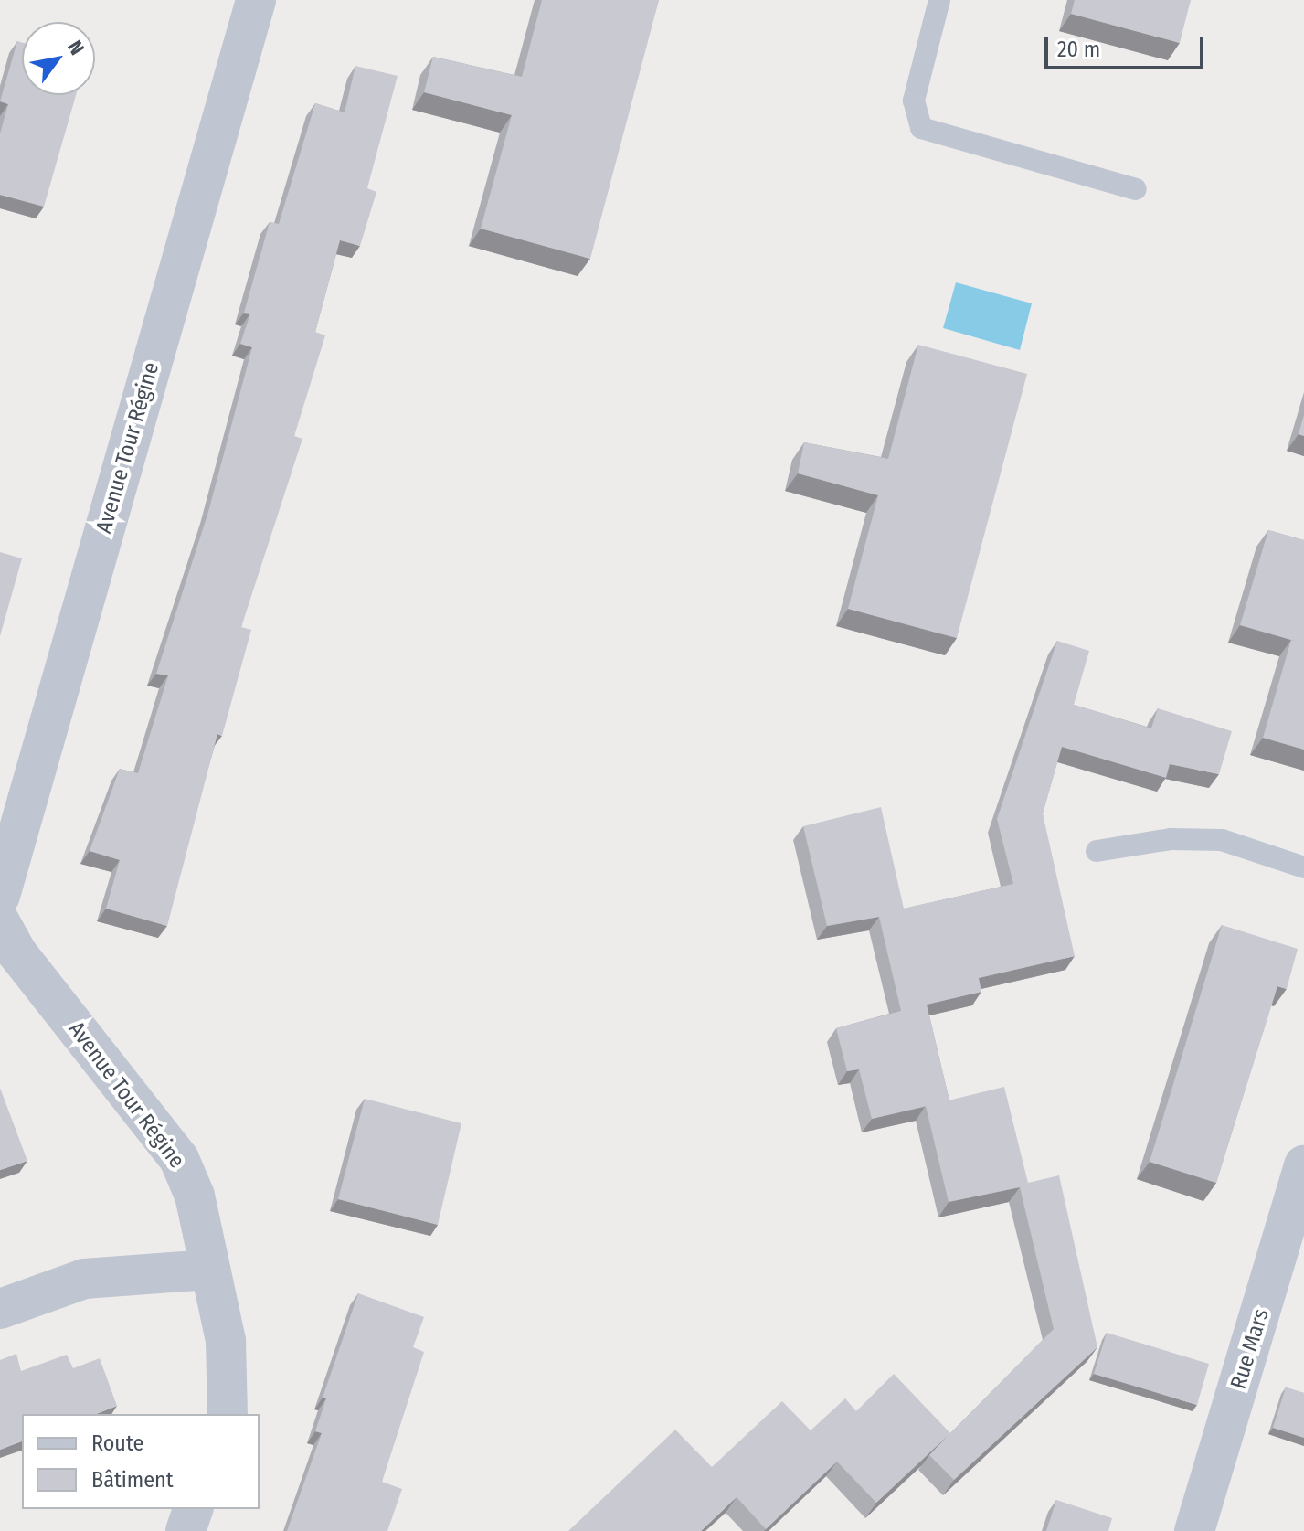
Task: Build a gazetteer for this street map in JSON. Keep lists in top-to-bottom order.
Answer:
{
  "streets": {
    "street": ["Avenue Tour Régine", "Rue Mars"]
  },
  "legend": ["Route", "Bâtiment"],
  "scale_bar": "20 m",
  "north": "top right"
}
